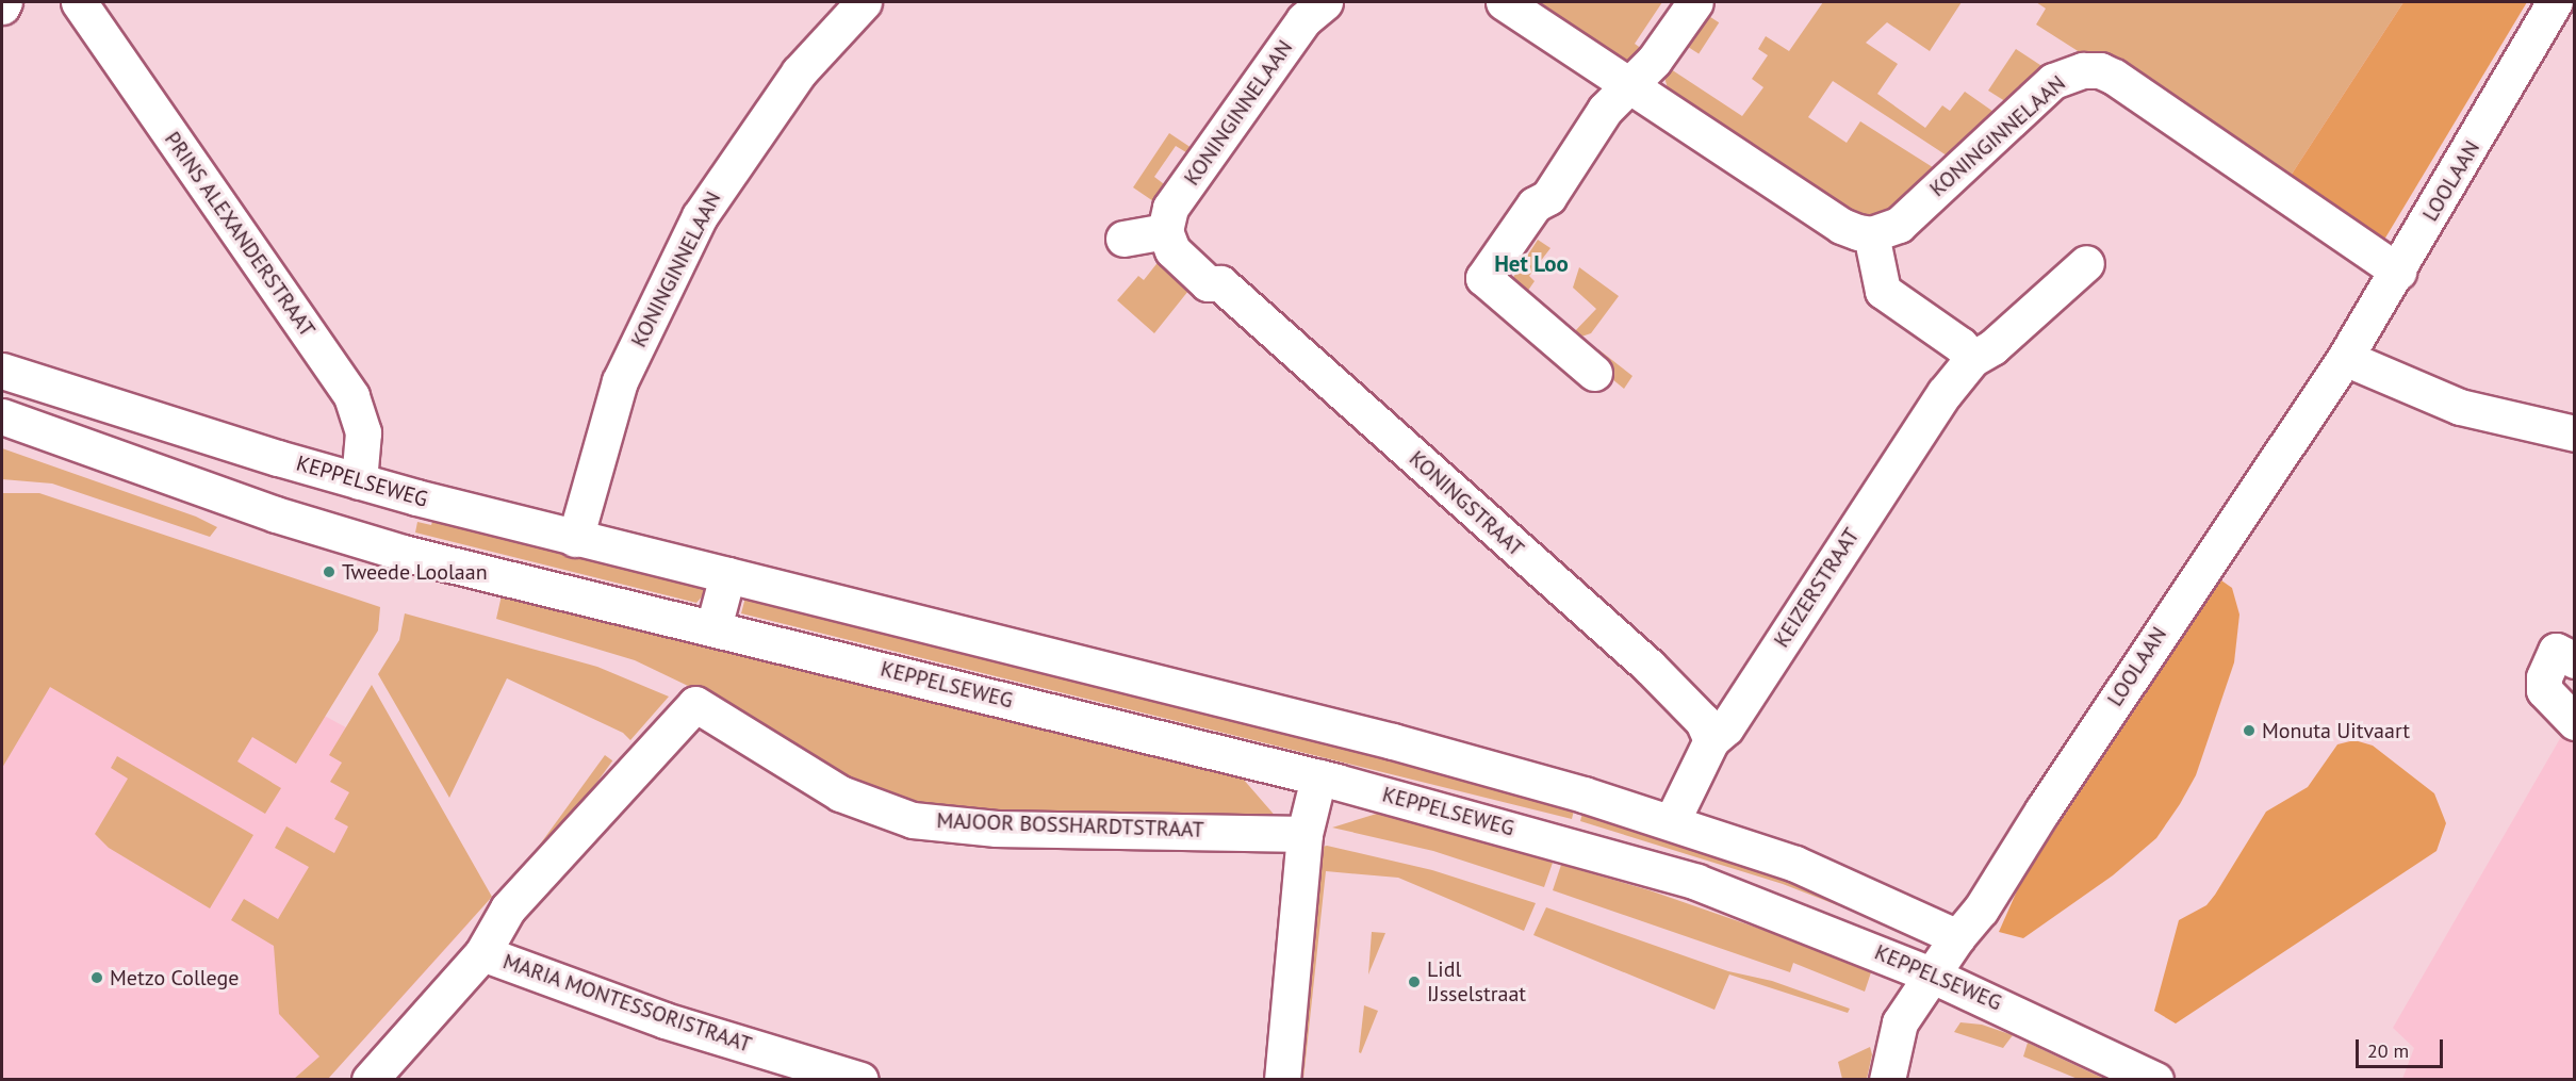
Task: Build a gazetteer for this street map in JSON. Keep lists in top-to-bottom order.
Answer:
{
  "streets": {
    "street": [
      "KONINGINNELAAN",
      "LOOLAAN",
      "PRINS ALEXANDERSTRAAT",
      "KEPPELSEWEG",
      "KONINGSTRAAT",
      "KEIZERSTRAAT",
      "MAJOOR BOSSHARDTSTRAAT",
      "MARIA MONTESSORISTRAAT"
    ]
  },
  "crossings": [
    ["KONINGINNELAAN", "LOOLAAN"],
    ["KONINGINNELAAN", "KEPPELSEWEG"],
    ["KONINGINNELAAN", "KONINGSTRAAT"],
    ["LOOLAAN", "KEPPELSEWEG"],
    ["PRINS ALEXANDERSTRAAT", "KEPPELSEWEG"],
    ["KEPPELSEWEG", "KEIZERSTRAAT"],
    ["KONINGSTRAAT", "KEIZERSTRAAT"],
    ["MAJOOR BOSSHARDTSTRAAT", "MARIA MONTESSORISTRAAT"]
  ],
  "districts": ["Het Loo"],
  "places": [
    "Tweede Loolaan",
    "Monuta Uitvaart",
    "Metzo College",
    "Lidl IJsselstraat"
  ],
  "scale_bar": "20 m"
}
